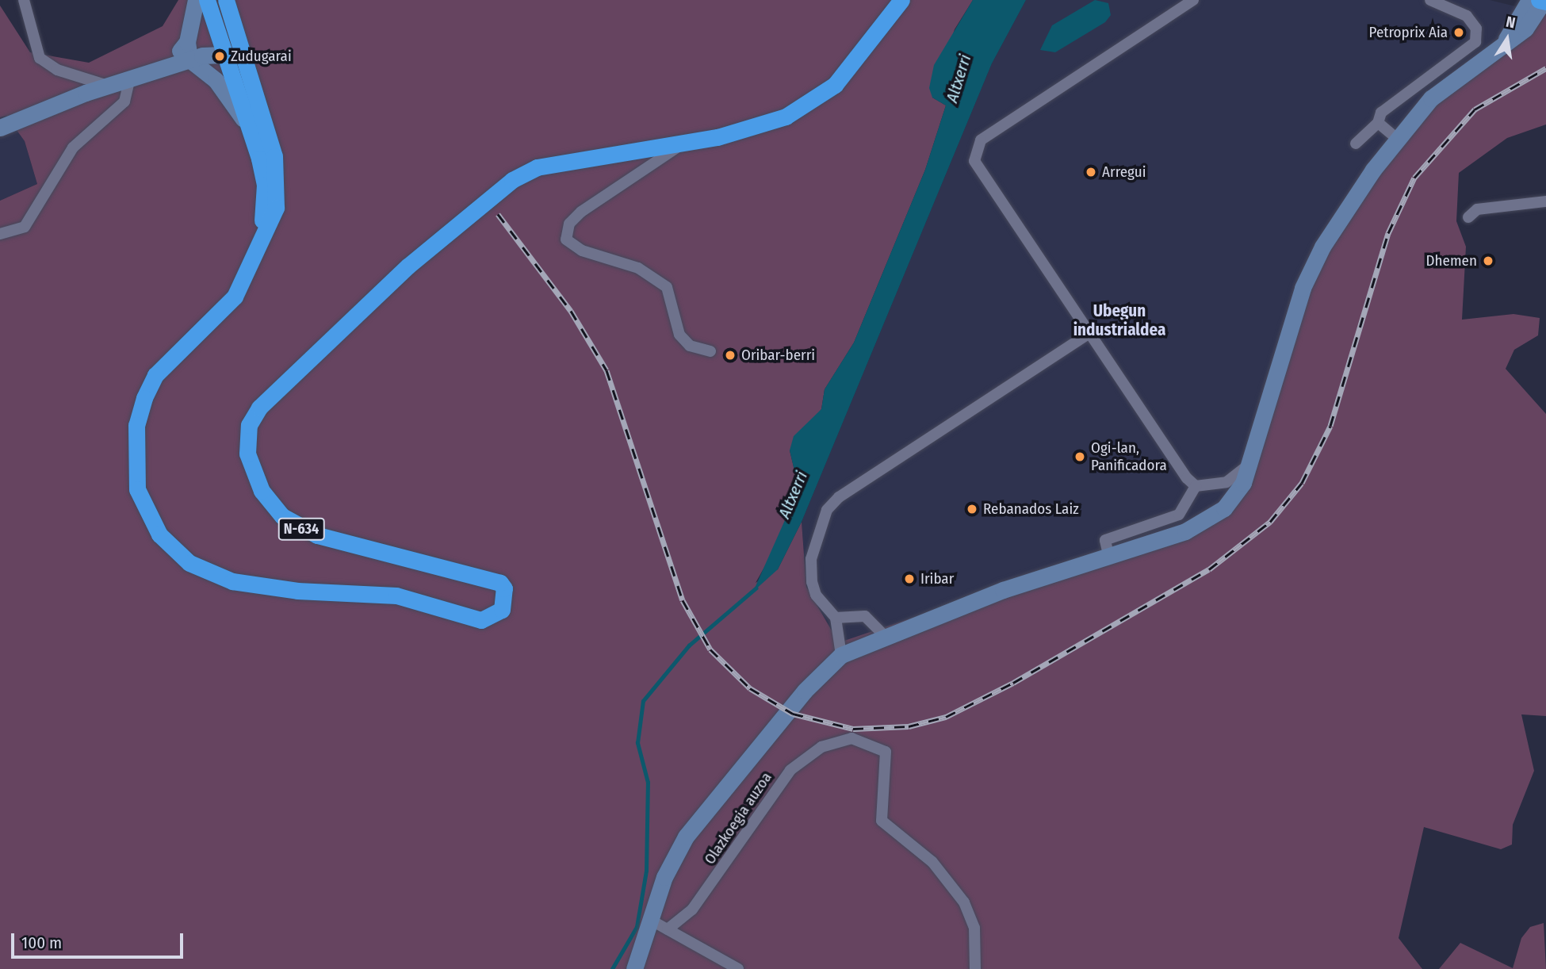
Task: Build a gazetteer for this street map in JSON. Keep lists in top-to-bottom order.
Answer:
{
  "streets": {
    "highway": ["N-634"],
    "street": ["Olazkoegia auzoa"]
  },
  "districts": ["Ubegun industrialdea"],
  "water": ["Altxerri"],
  "places": [
    "Petroprix Aia",
    "Zudugarai",
    "Arregui",
    "Dhemen",
    "Oribar-berri",
    "Ogi-lan, Panificadora",
    "Rebanados Laiz",
    "Iribar"
  ],
  "scale_bar": "100 m",
  "north": "top"
}
